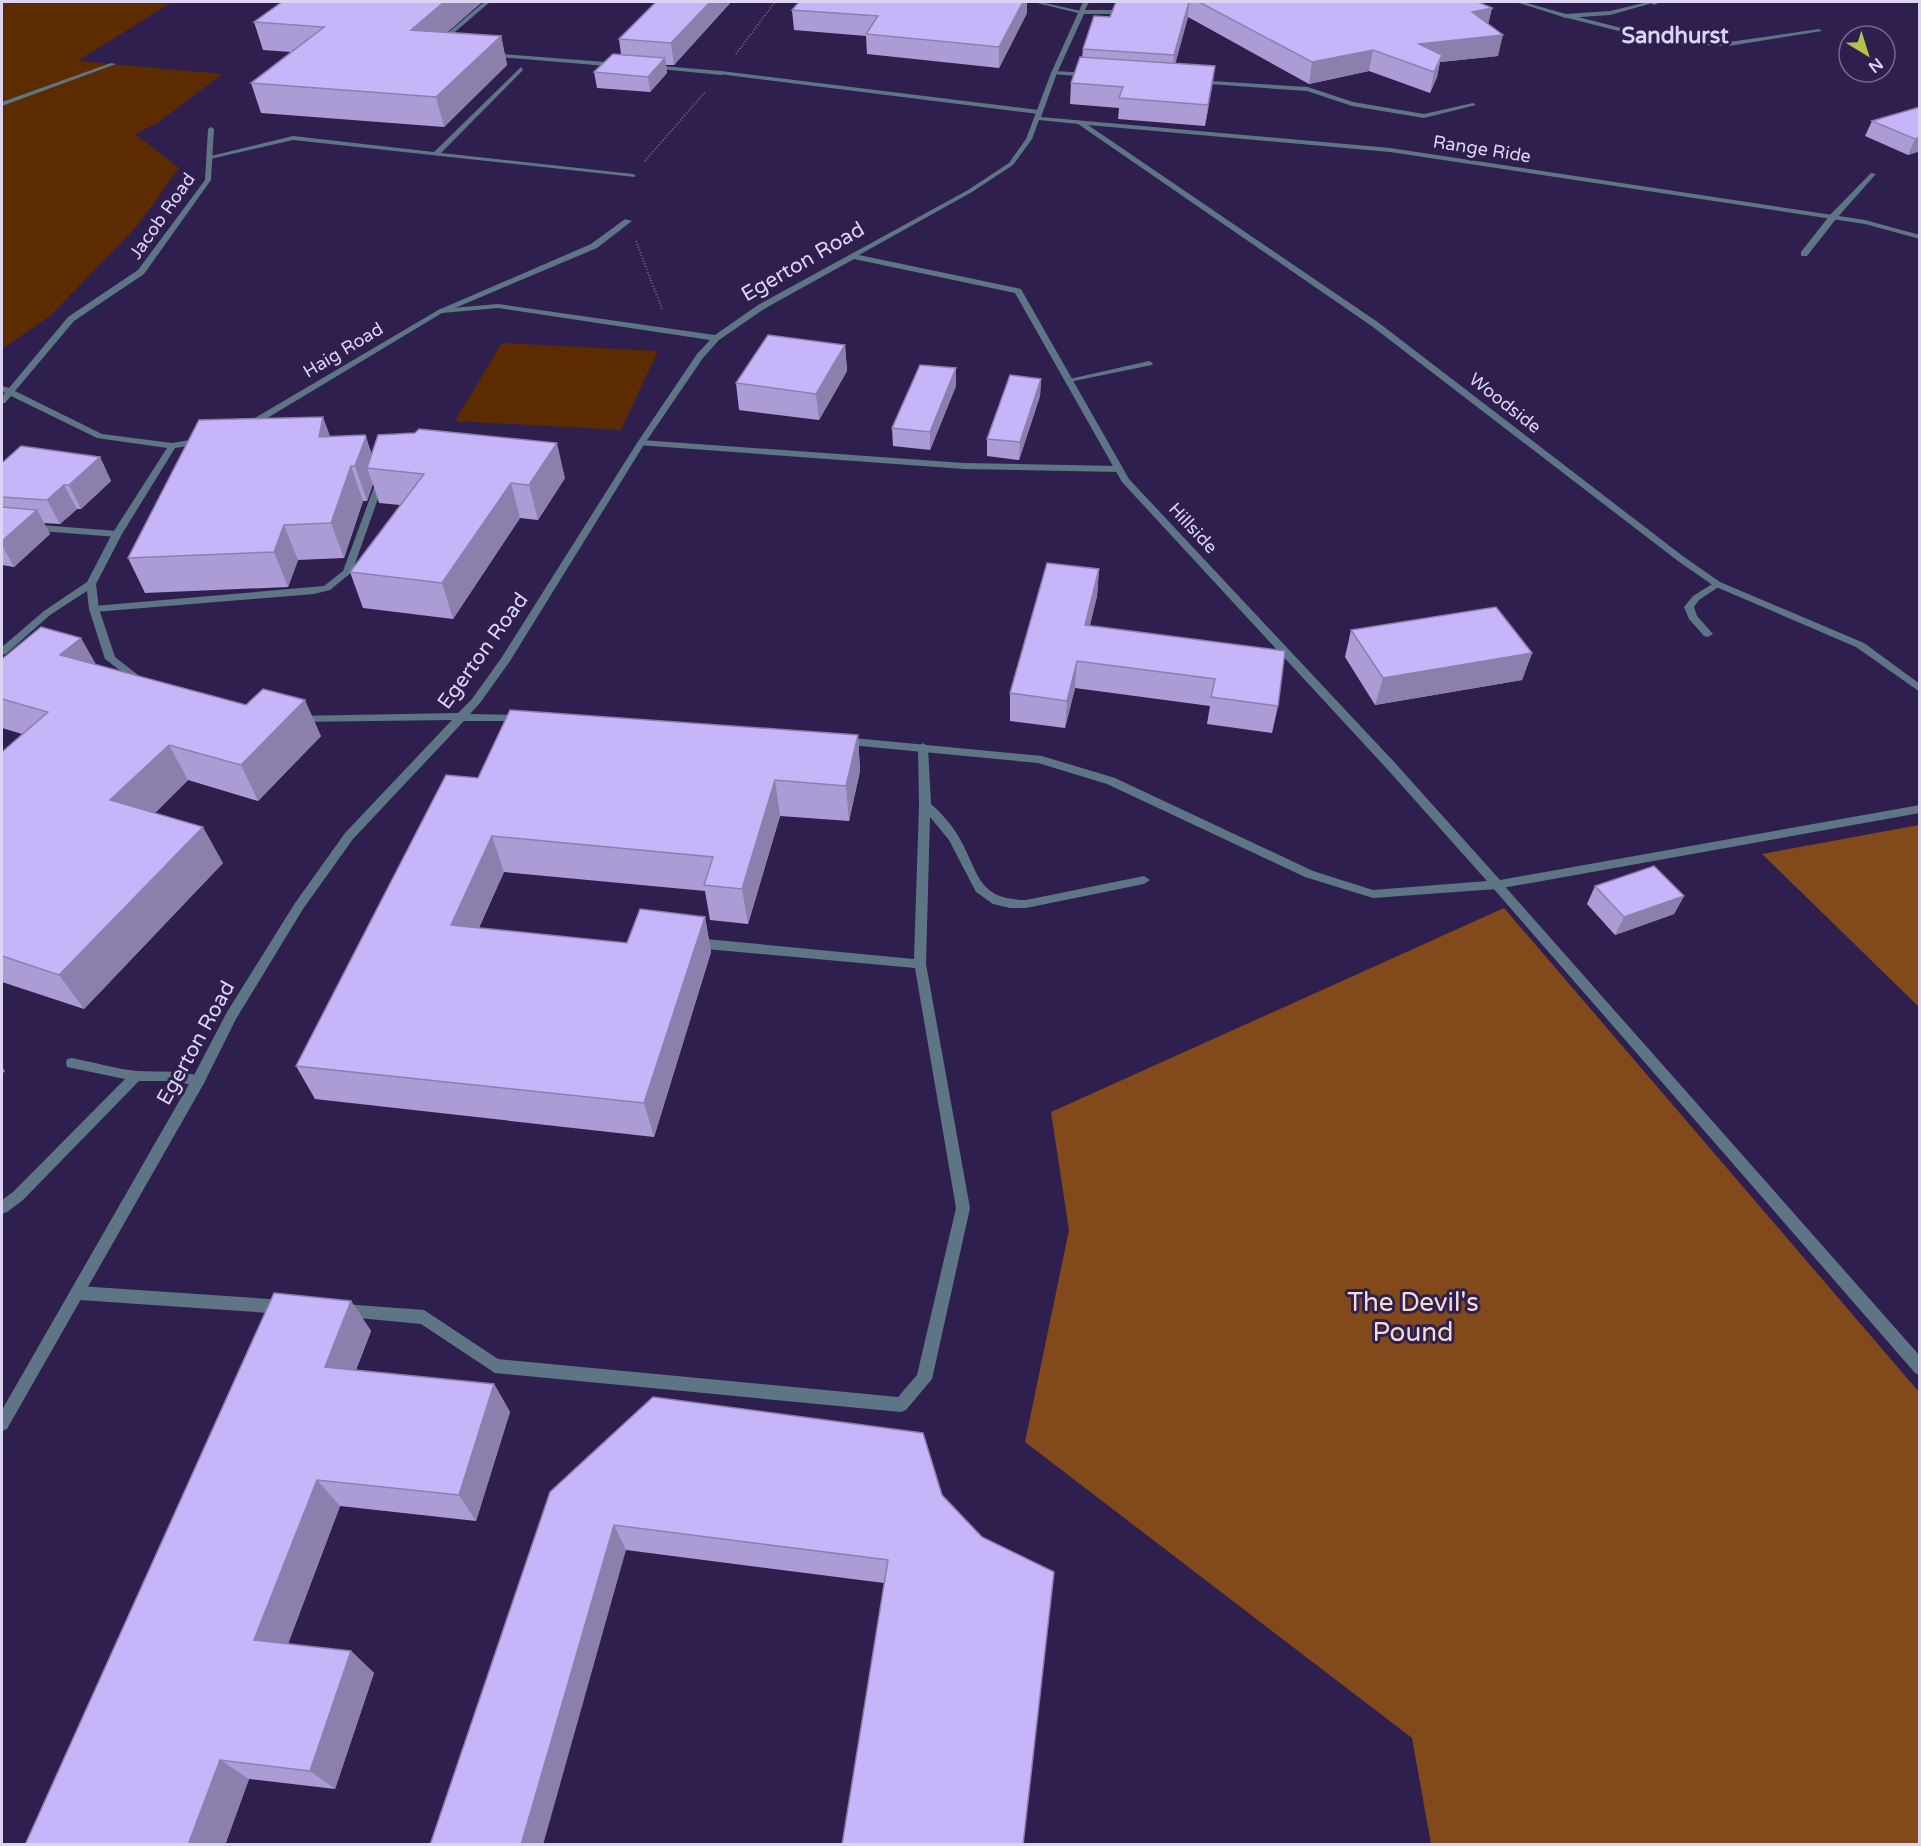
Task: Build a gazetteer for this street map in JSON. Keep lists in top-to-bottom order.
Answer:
{
  "streets": {
    "street": [
      "Range Ride",
      "Jacob Road",
      "Egerton Road",
      "Haig Road",
      "Woodside",
      "Hillside"
    ]
  },
  "crossings": [
    ["Range Ride", "Egerton Road"],
    ["Range Ride", "Woodside"],
    ["Egerton Road", "Haig Road"],
    ["Egerton Road", "Hillside"]
  ],
  "districts": ["Sandhurst"],
  "parks": ["The Devil's Pound"],
  "north": "bottom right"
}
